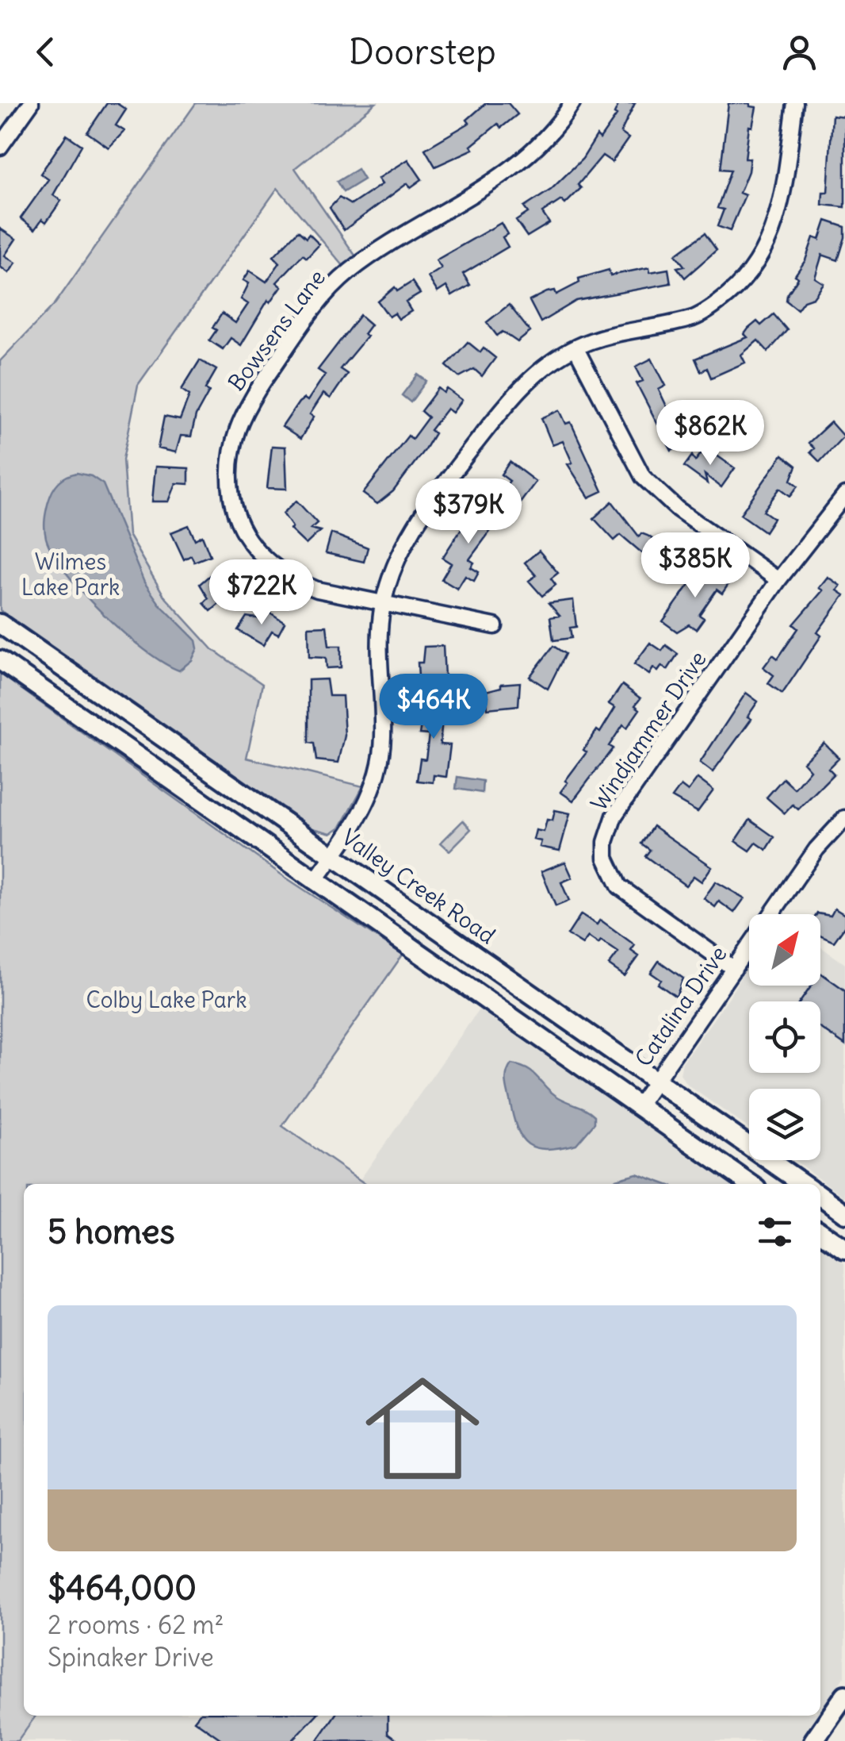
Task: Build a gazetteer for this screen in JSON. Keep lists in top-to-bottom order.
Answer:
{
  "streets": {
    "main road": ["Valley Creek Road"],
    "street": ["Bowsens Lane", "Windjammer Drive", "Catalina Drive"]
  },
  "crossings": [
    ["Windjammer Drive", "Catalina Drive"],
    ["Valley Creek Road", "Catalina Drive"]
  ],
  "parks": ["Wilmes Lake Park", "Colby Lake Park"],
  "north": "top right",
  "page": {
    "header": "Doorstep",
    "price": [
      "$862K",
      "$379K",
      "$385K",
      "$722K",
      "$464K"
    ],
    "heading": "5 homes",
    "list": [
      {
        "name": "$464,000",
        "note": "2 rooms · 62 m² · Spinaker Drive"
      }
    ]
  }
}
